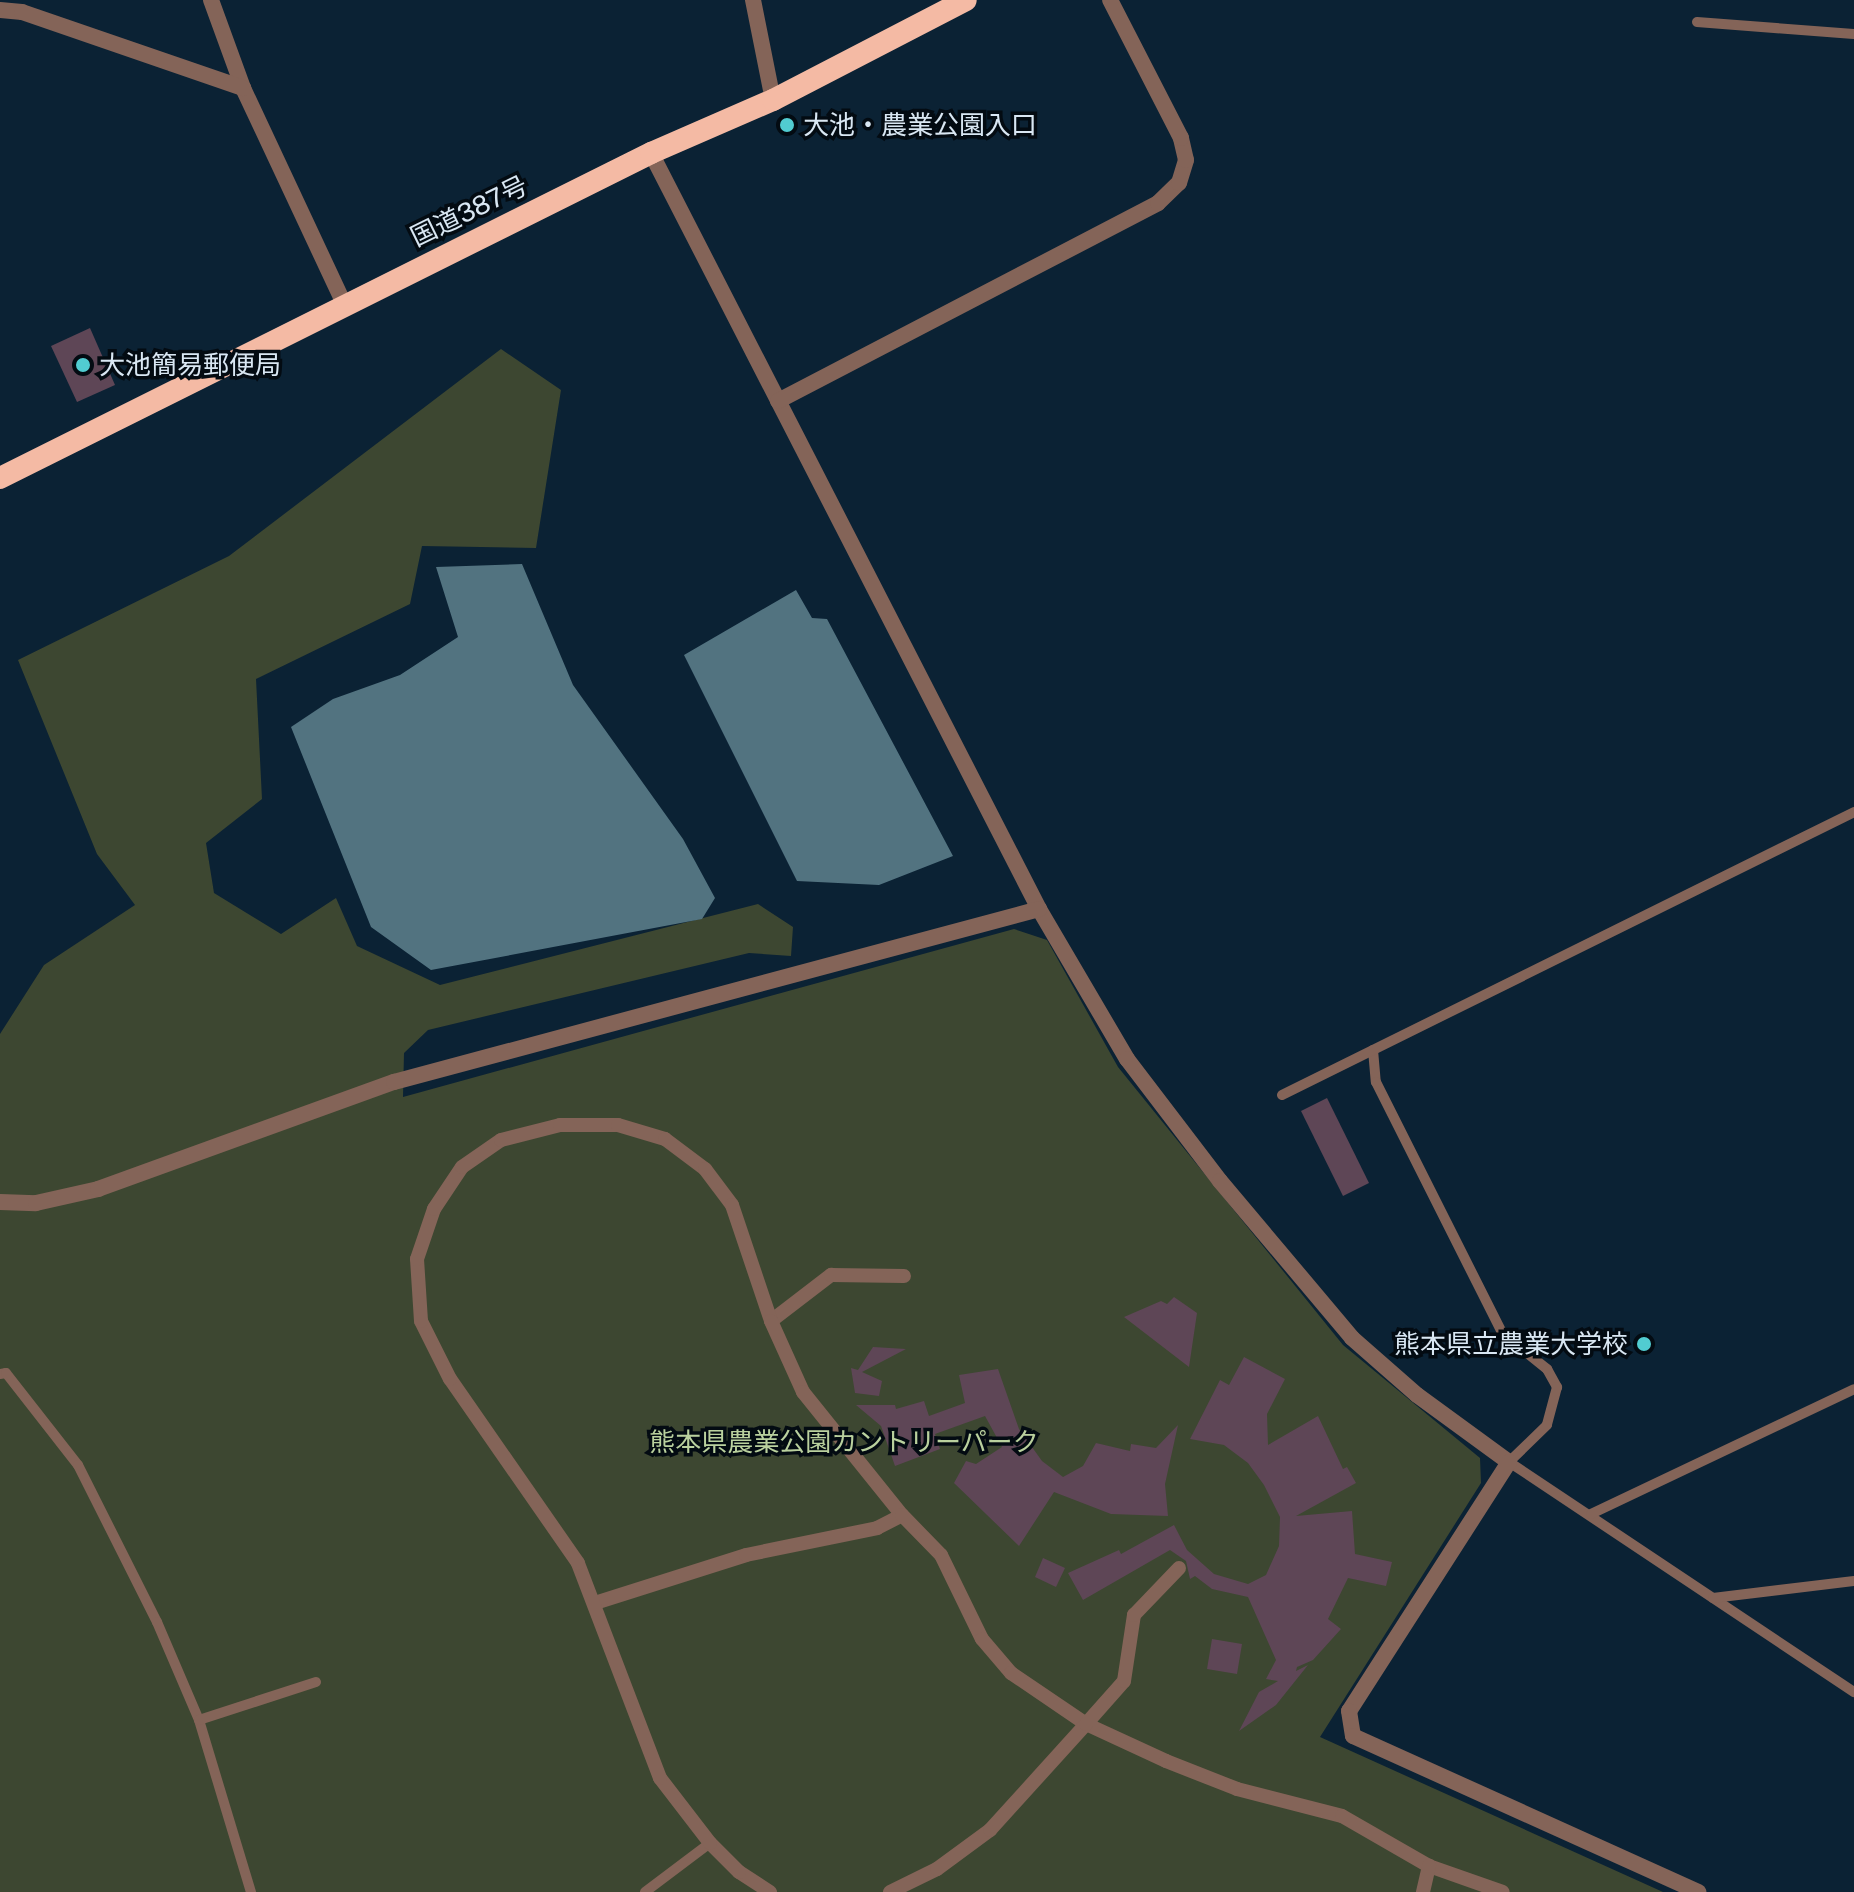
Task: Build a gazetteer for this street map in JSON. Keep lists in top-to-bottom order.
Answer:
{
  "streets": {
    "highway": ["国道387号"]
  },
  "parks": ["熊本県農業公園カントリーパーク"],
  "places": ["大池・農業公園入口", "大池簡易郵便局", "熊本県立農業大学校"]
}
